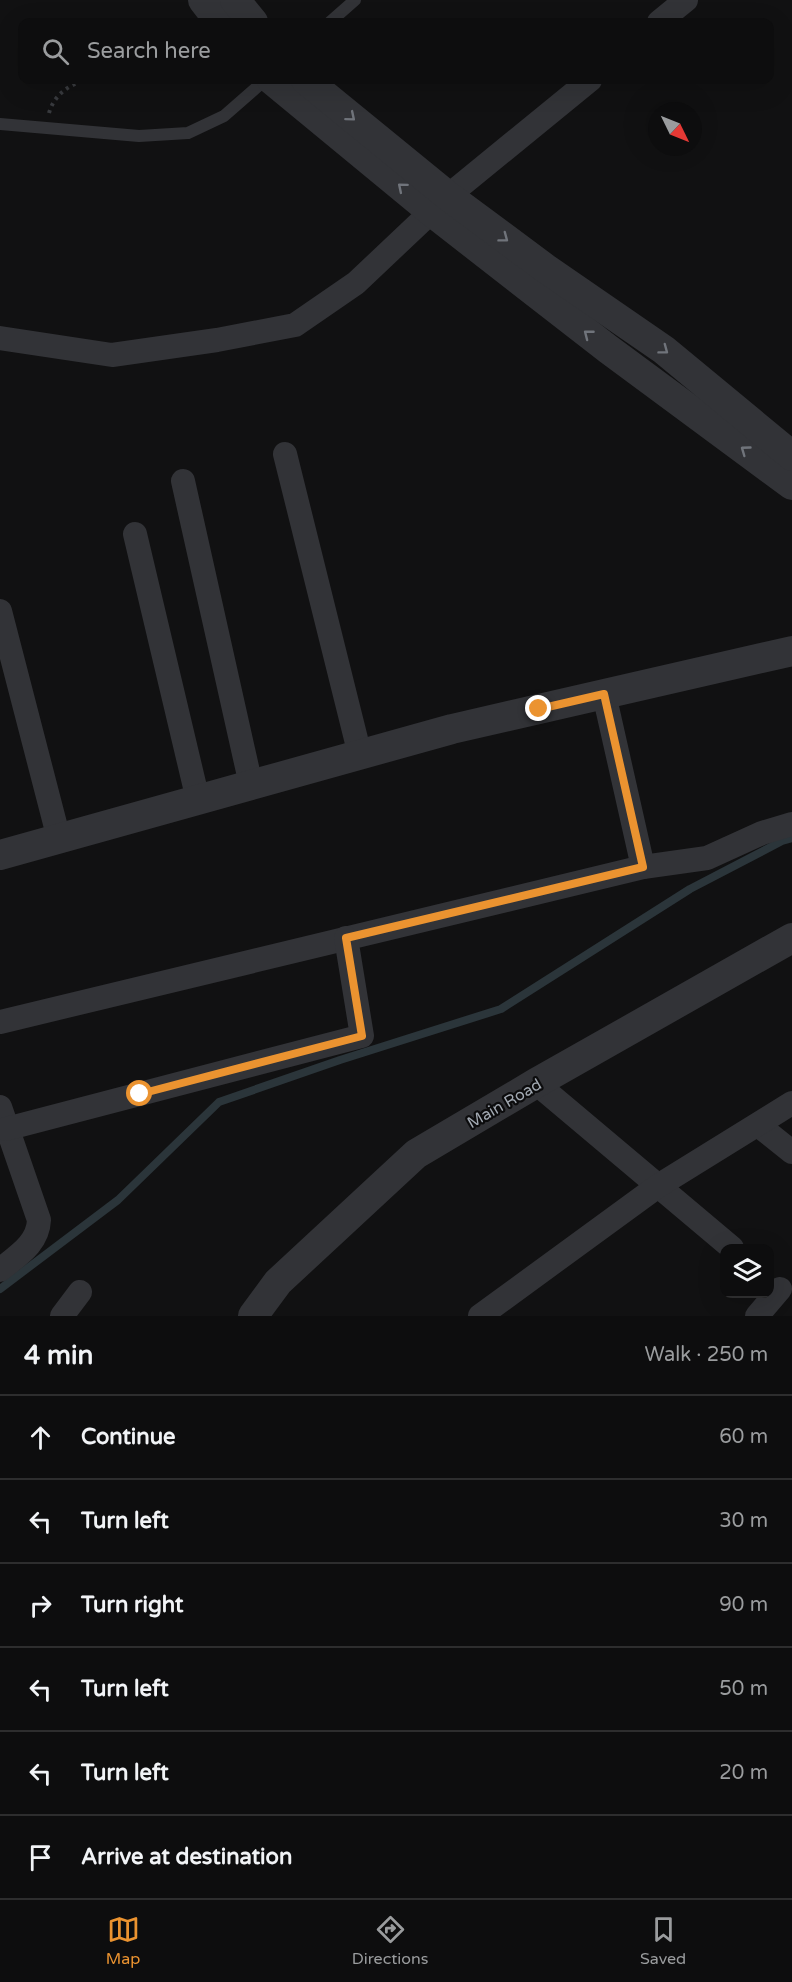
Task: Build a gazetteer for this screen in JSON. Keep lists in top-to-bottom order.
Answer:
{
  "streets": {
    "street": ["Main Road"]
  },
  "north": "bottom right",
  "page": {
    "search": "Search here",
    "heading": ["4 min", "Walk · 250 m"],
    "list": [
      ["Continue", "60 m"],
      ["Turn left", "30 m"],
      ["Turn right", "90 m"],
      ["Turn left", "50 m"],
      ["Turn left", "20 m"],
      "Arrive at destination"
    ],
    "nav": ["Map", "Directions", "Saved"]
  }
}
